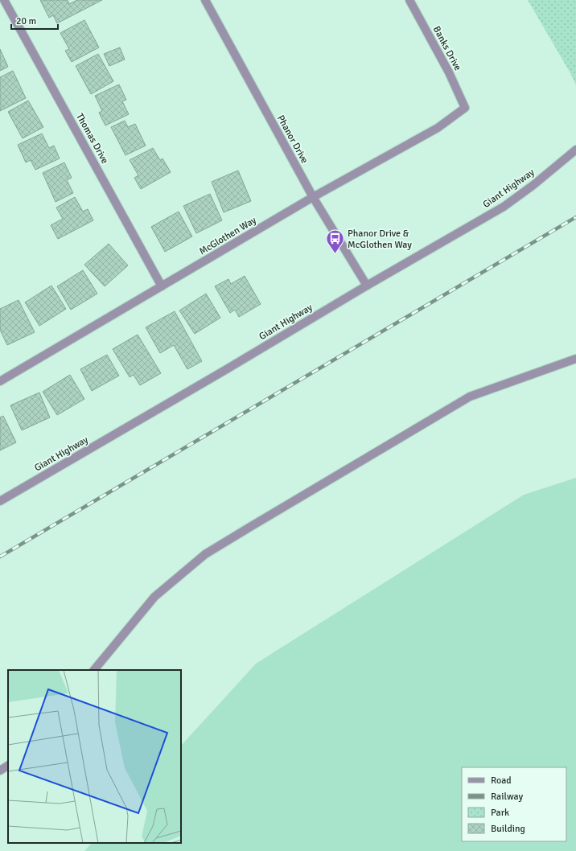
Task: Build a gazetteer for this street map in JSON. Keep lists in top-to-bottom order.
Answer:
{
  "streets": {
    "street": [
      "Banks Drive",
      "Thomas Drive",
      "Phanor Drive",
      "Giant Highway",
      "McGlothen Way"
    ]
  },
  "crossings": [
    ["Banks Drive", "McGlothen Way"],
    ["Thomas Drive", "McGlothen Way"],
    ["Phanor Drive", "Giant Highway"],
    ["Phanor Drive", "McGlothen Way"]
  ],
  "places": {
    "bus stop": ["Phanor Drive & McGlothen Way"]
  },
  "legend": [
    "Road",
    "Railway",
    "Park",
    "Building"
  ],
  "scale_bar": "20 m"
}
